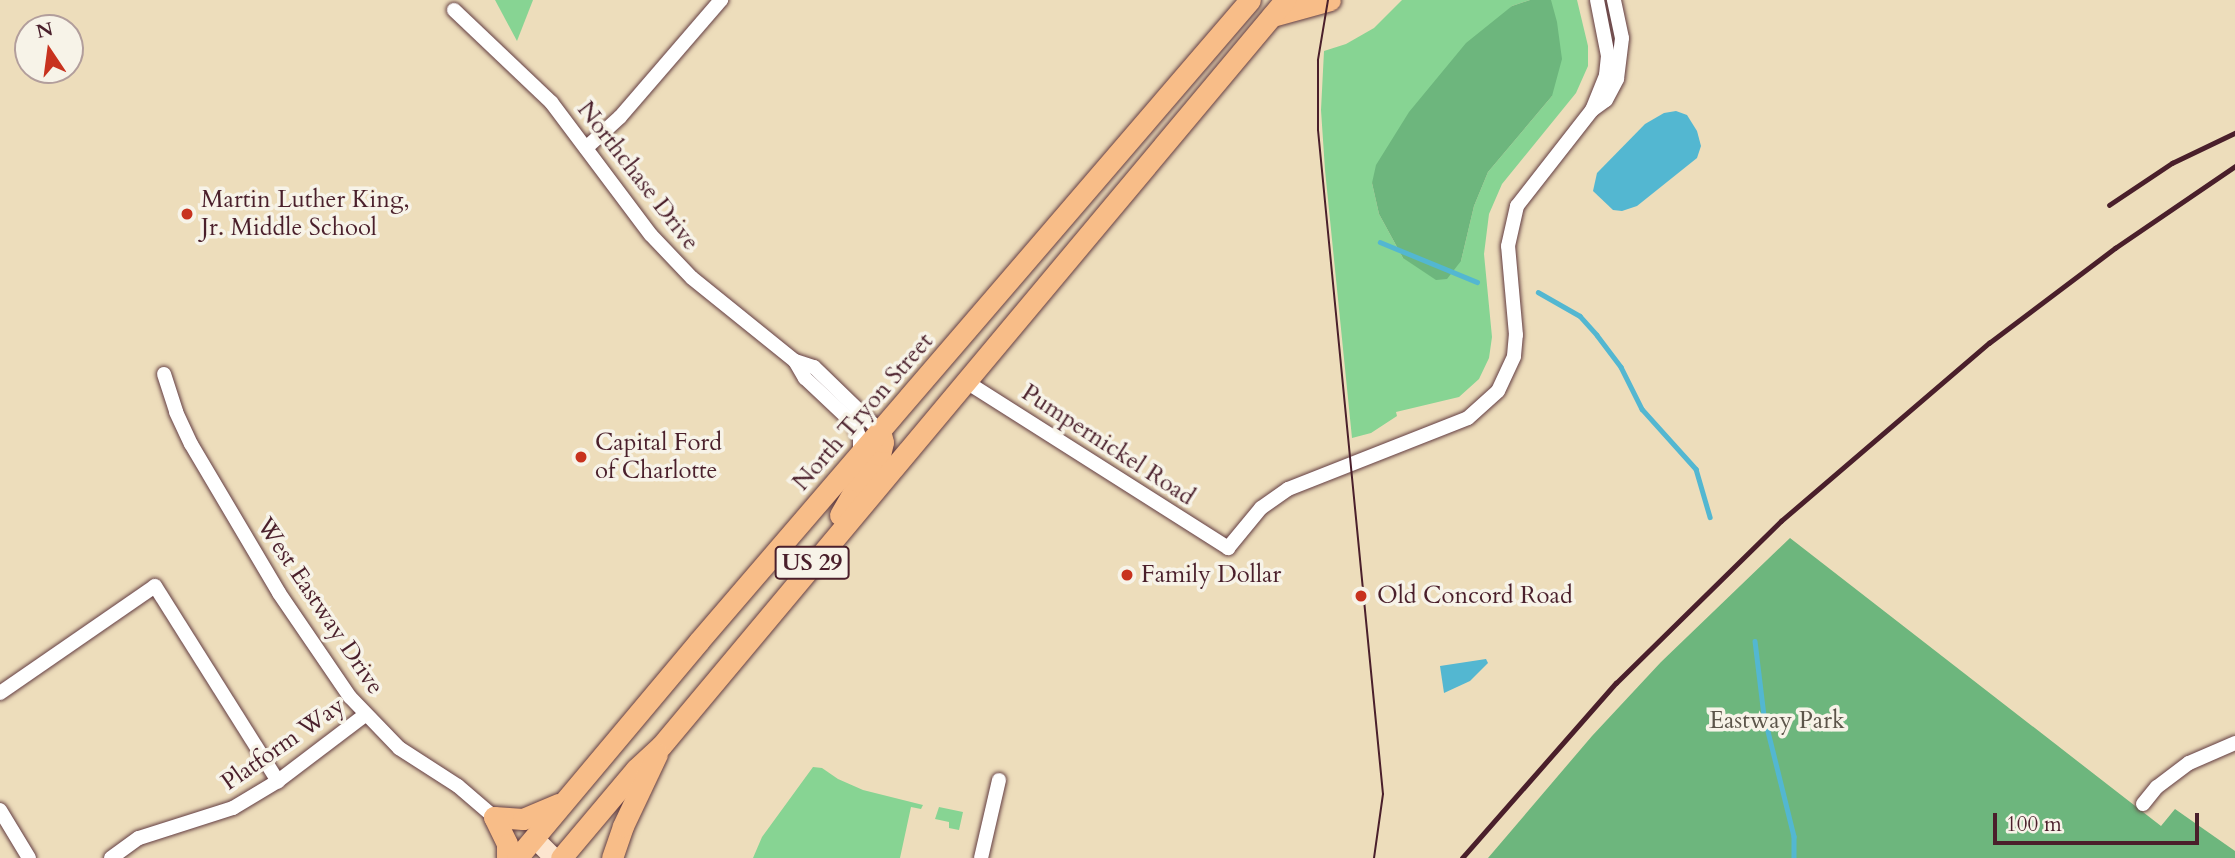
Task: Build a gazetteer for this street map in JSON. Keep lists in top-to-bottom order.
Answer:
{
  "streets": {
    "main road": ["North Tryon Street", "US 29"],
    "street": [
      "Northchase Drive",
      "Pumpernickel Road",
      "West Eastway Drive",
      "Platform Way"
    ]
  },
  "crossings": [
    ["Northchase Drive", "North Tryon Street"],
    ["Pumpernickel Road", "US 29"],
    ["West Eastway Drive", "Platform Way"]
  ],
  "parks": ["Eastway Park"],
  "places": [
    "Martin Luther King, Jr. Middle School",
    "Capital Ford of Charlotte",
    "Family Dollar",
    "Old Concord Road"
  ],
  "scale_bar": "100 m",
  "north": "top"
}
